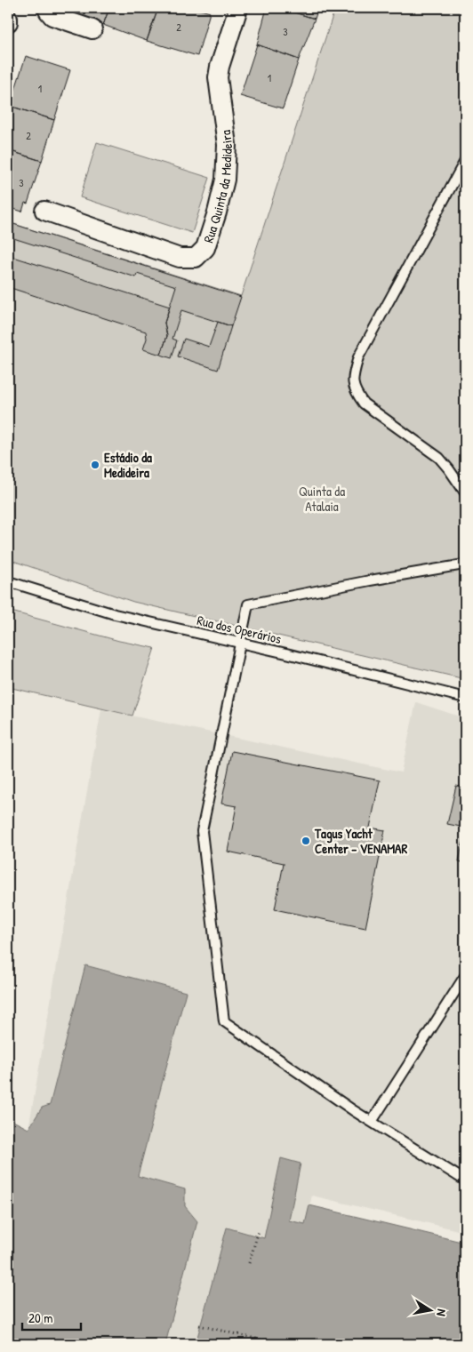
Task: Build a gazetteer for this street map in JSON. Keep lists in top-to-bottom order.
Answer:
{
  "streets": {
    "street": ["Rua Quinta da Medideira"],
    "lane": ["Rua dos Operários"]
  },
  "parks": ["Quinta da Atalaia"],
  "places": ["Estádio da Medideira", "Tagus Yacht Center - VENAMAR"],
  "house_numbers": [
    "2",
    "3",
    "1",
    "1",
    "2",
    "3"
  ],
  "scale_bar": "20 m",
  "north": "right"
}
